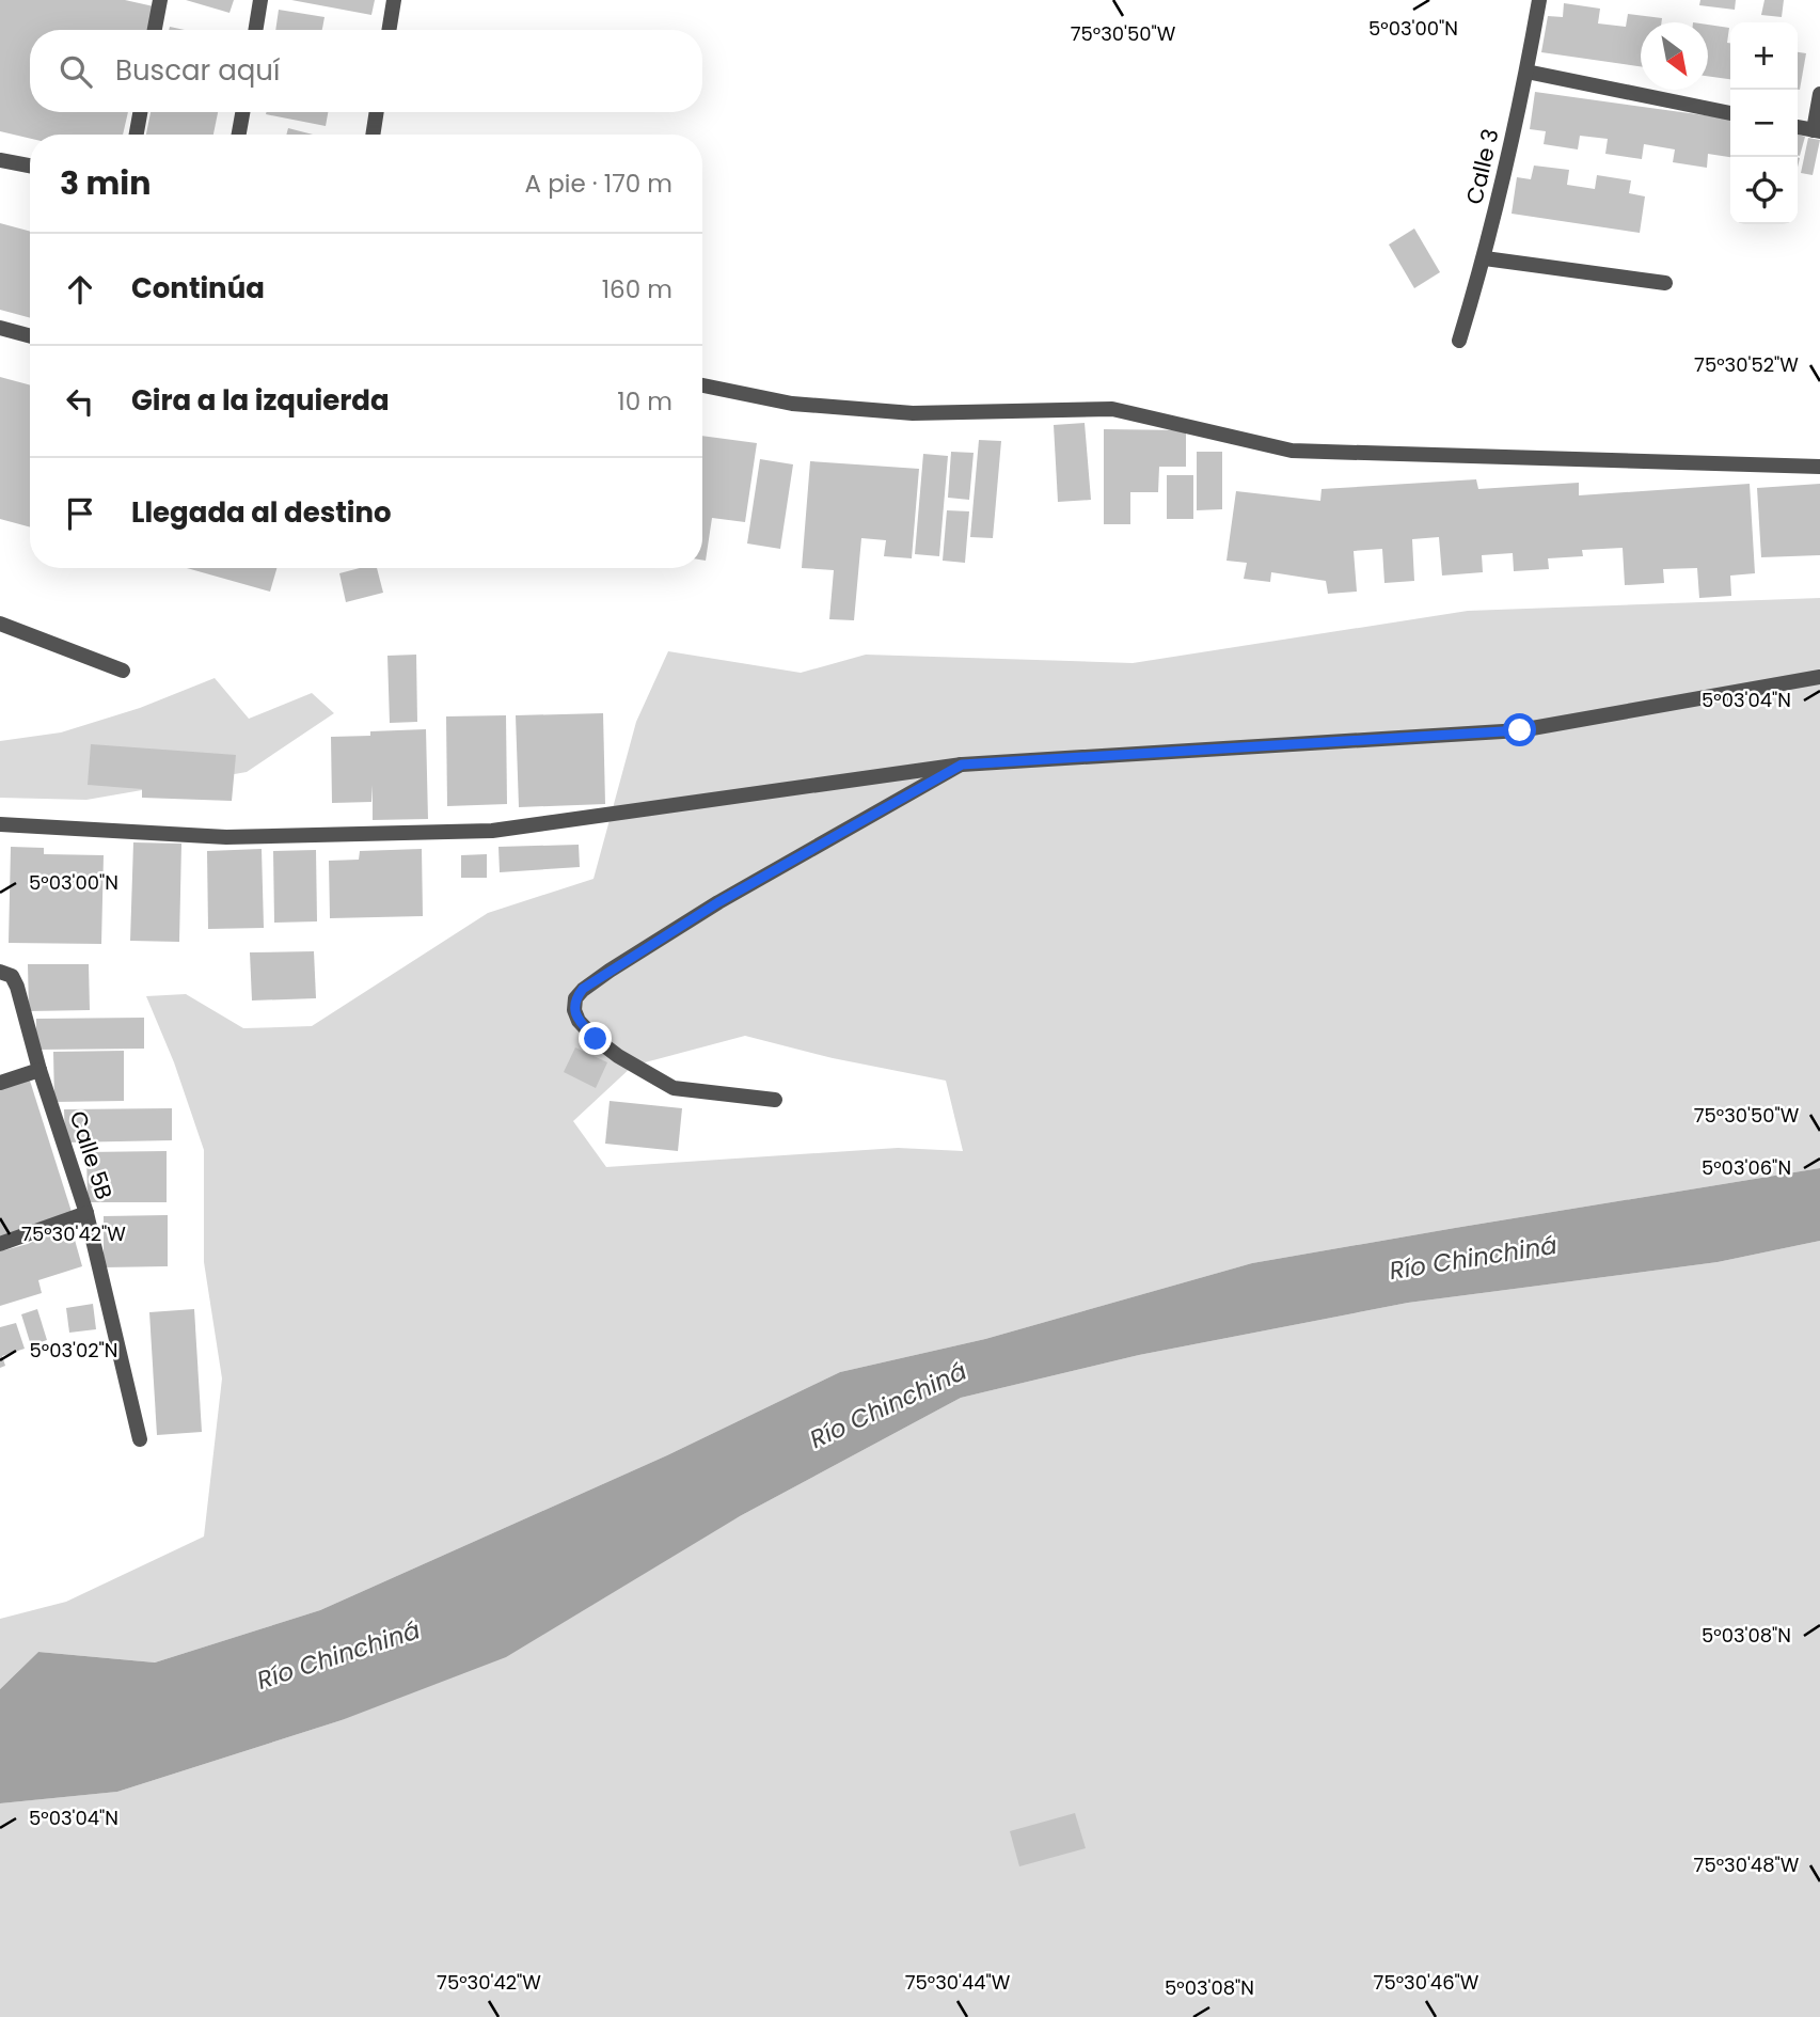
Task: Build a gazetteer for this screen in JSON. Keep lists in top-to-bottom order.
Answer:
{
  "streets": {
    "street": ["Calle 3", "Calle 5B"]
  },
  "water": ["Río Chinchiná"],
  "north": "bottom right",
  "page": {
    "map_buttons": ["+", "−"],
    "search": "Buscar aquí",
    "heading": ["3 min", "A pie · 170 m"],
    "list": [
      ["Continúa", "160 m"],
      ["Gira a la izquierda", "10 m"],
      "Llegada al destino"
    ]
  },
  "coordinates": [
    "5°03'00\"N",
    "75°30'50\"W",
    "75°30'52\"W",
    "5°03'04\"N",
    "5°03'06\"N",
    "75°30'42\"W",
    "5°03'02\"N",
    "5°03'08\"N",
    "75°30'48\"W",
    "75°30'44\"W",
    "75°30'46\"W"
  ]
}
